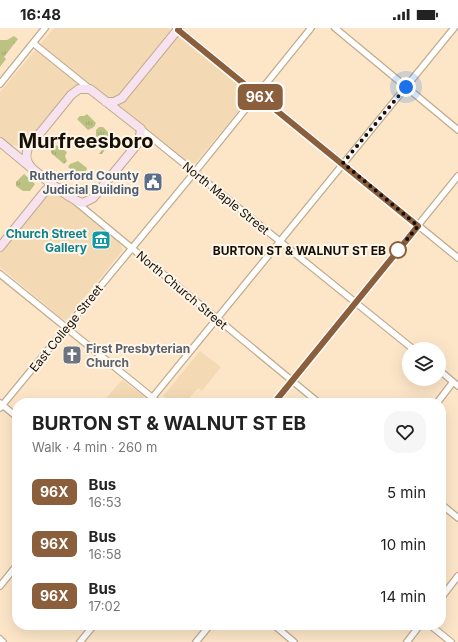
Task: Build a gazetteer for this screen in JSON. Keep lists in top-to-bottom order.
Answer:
{
  "streets": {
    "street": ["North Maple Street", "North Church Street", "East College Street"]
  },
  "crossings": [
    ["North Maple Street", "North Church Street"],
    ["North Maple Street", "East College Street"],
    ["North Church Street", "East College Street"]
  ],
  "districts": ["Murfreesboro"],
  "places": {
    "public building": ["Rutherford County Judicial Building"],
    "museum": ["Church Street Gallery"],
    "other": ["BURTON ST & WALNUT ST EB"],
    "church": ["First Presbyterian Church"]
  },
  "lines": ["bus line 96X"],
  "page": {
    "status": "16:48",
    "on_map": "96X",
    "heading": ["BURTON ST & WALNUT ST EB", "Walk · 4 min · 260 m"],
    "list": [
      {
        "mark": "96X",
        "name": "Bus",
        "note": "16:53",
        "value": "5 min"
      },
      {
        "mark": "96X",
        "name": "Bus",
        "note": "16:58",
        "value": "10 min"
      },
      {
        "mark": "96X",
        "name": "Bus",
        "note": "17:02",
        "value": "14 min"
      }
    ]
  }
}
